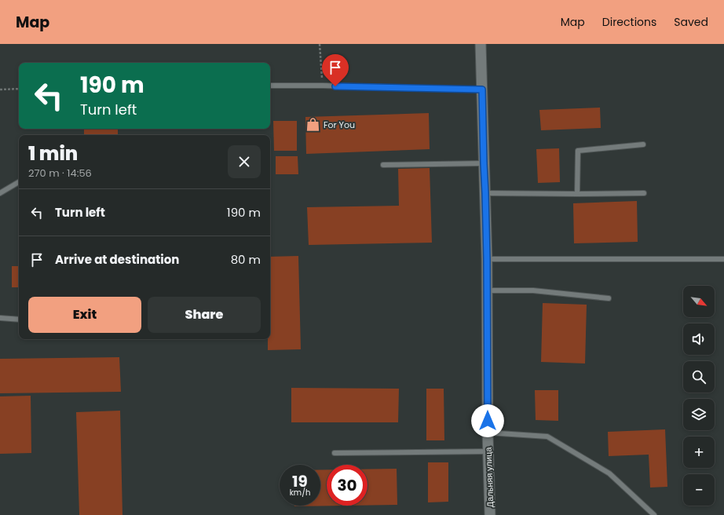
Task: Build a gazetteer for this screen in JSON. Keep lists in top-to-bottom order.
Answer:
{
  "streets": {
    "street": ["Дальняя улица"]
  },
  "places": {
    "shop": ["For You"]
  },
  "north": "bottom right",
  "page": {
    "header": "Map",
    "nav": ["Map", "Directions", "Saved"],
    "turn": ["190 m", "Turn left"],
    "heading": ["1 min", "270 m · 14:56"],
    "list": [
      {
        "name": "Turn left",
        "value": "190 m"
      },
      {
        "name": "Arrive at destination",
        "value": "80 m"
      }
    ],
    "map_buttons": ["+", "−"],
    "buttons": ["Exit", "Share"],
    "speed": "19 km/h",
    "limit": "30"
  }
}
